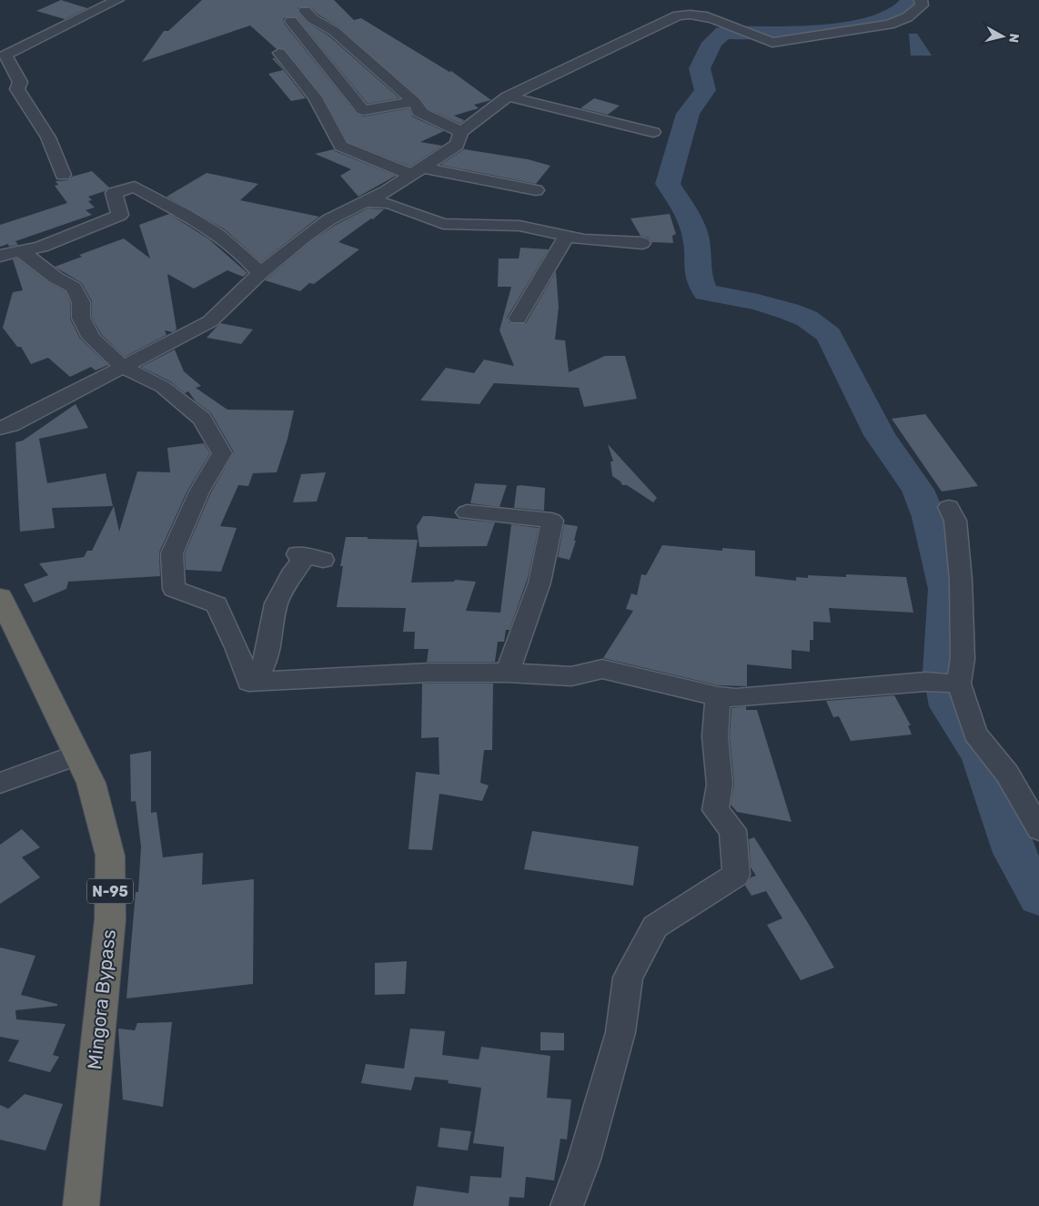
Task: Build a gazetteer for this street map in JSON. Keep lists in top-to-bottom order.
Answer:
{
  "streets": {
    "highway": ["N-95", "Mingora Bypass"]
  },
  "north": "right"
}
